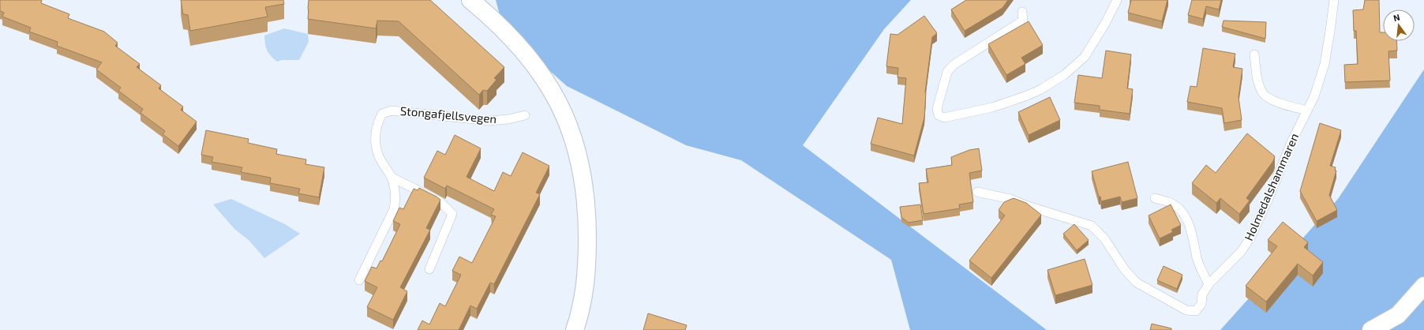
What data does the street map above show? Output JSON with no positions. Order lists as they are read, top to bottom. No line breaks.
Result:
{"streets":{"lane":["Stongafjellsvegen","Holmedalshammaren"]},"north":"top"}
